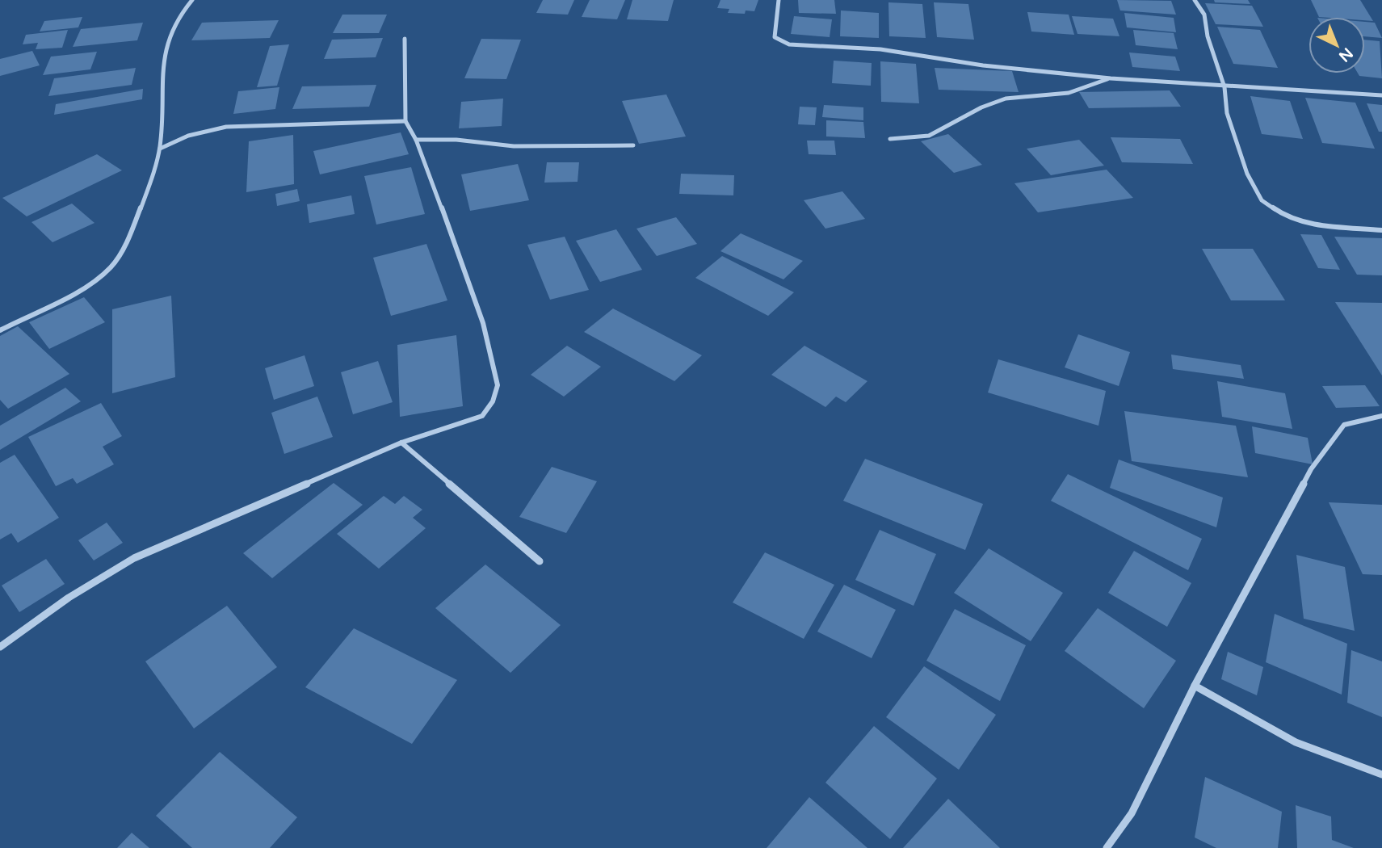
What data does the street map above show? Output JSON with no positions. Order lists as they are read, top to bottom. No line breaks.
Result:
{"north":"bottom right"}
